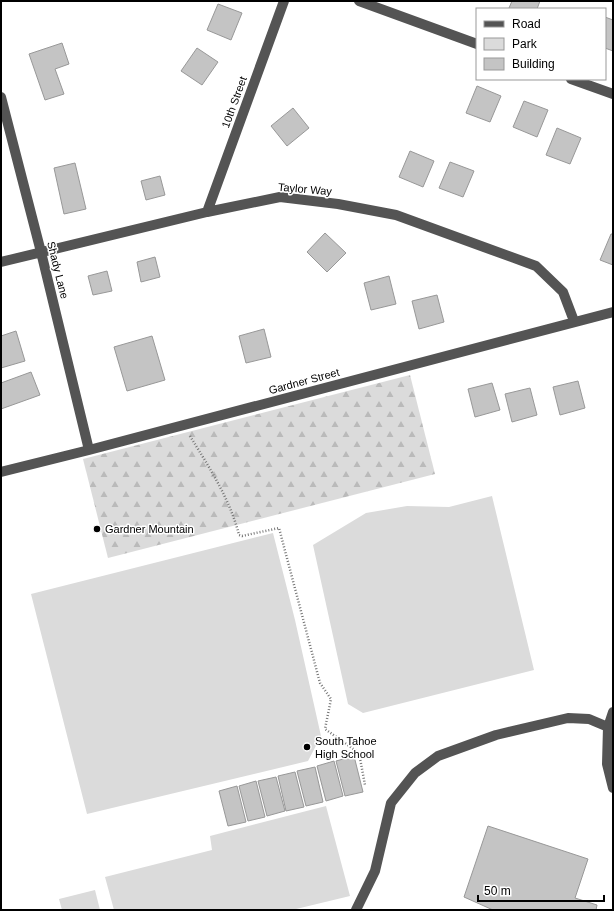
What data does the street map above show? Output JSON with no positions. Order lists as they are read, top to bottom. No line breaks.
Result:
{"streets":{"street":["10th Street","Taylor Way","Shady Lane","Gardner Street"]},"crossings":[["10th Street","Taylor Way"],["Taylor Way","Shady Lane"],["Taylor Way","Gardner Street"],["Shady Lane","Gardner Street"]],"places":["Gardner Mountain","South Tahoe High School"],"legend":["Road","Park","Building"],"scale_bar":"50 m"}
